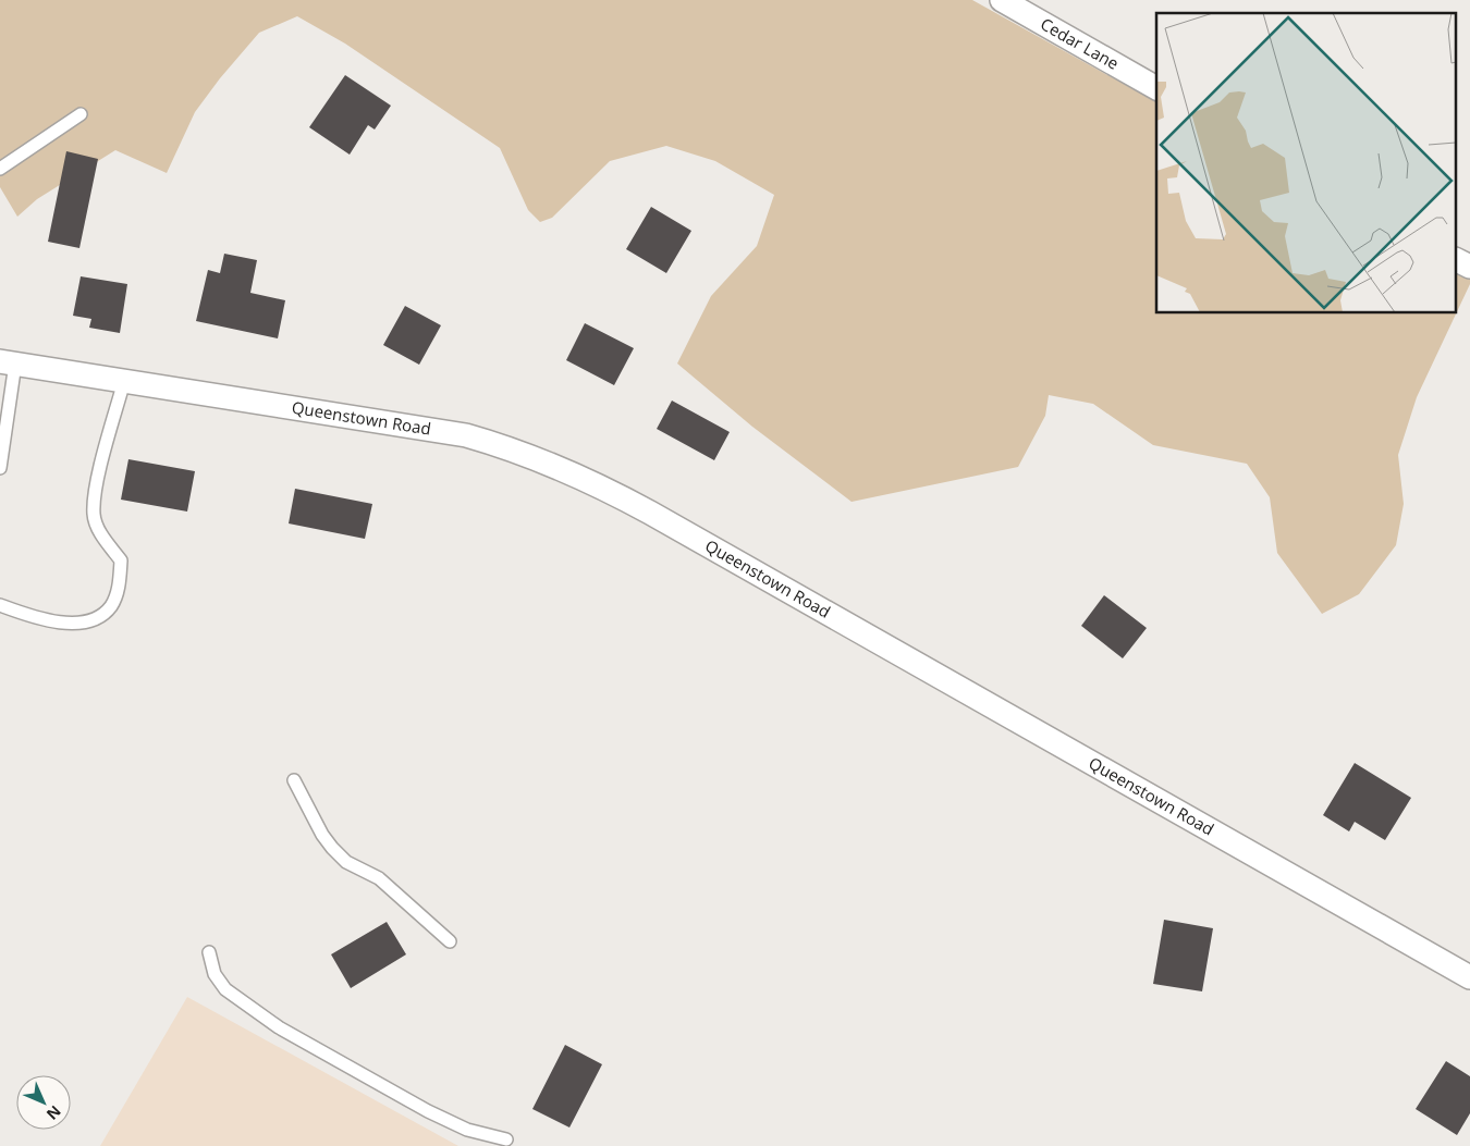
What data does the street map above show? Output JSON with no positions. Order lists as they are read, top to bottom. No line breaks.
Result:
{"streets":{"street":["Cedar Lane","Queenstown Road"]},"north":"bottom right"}
